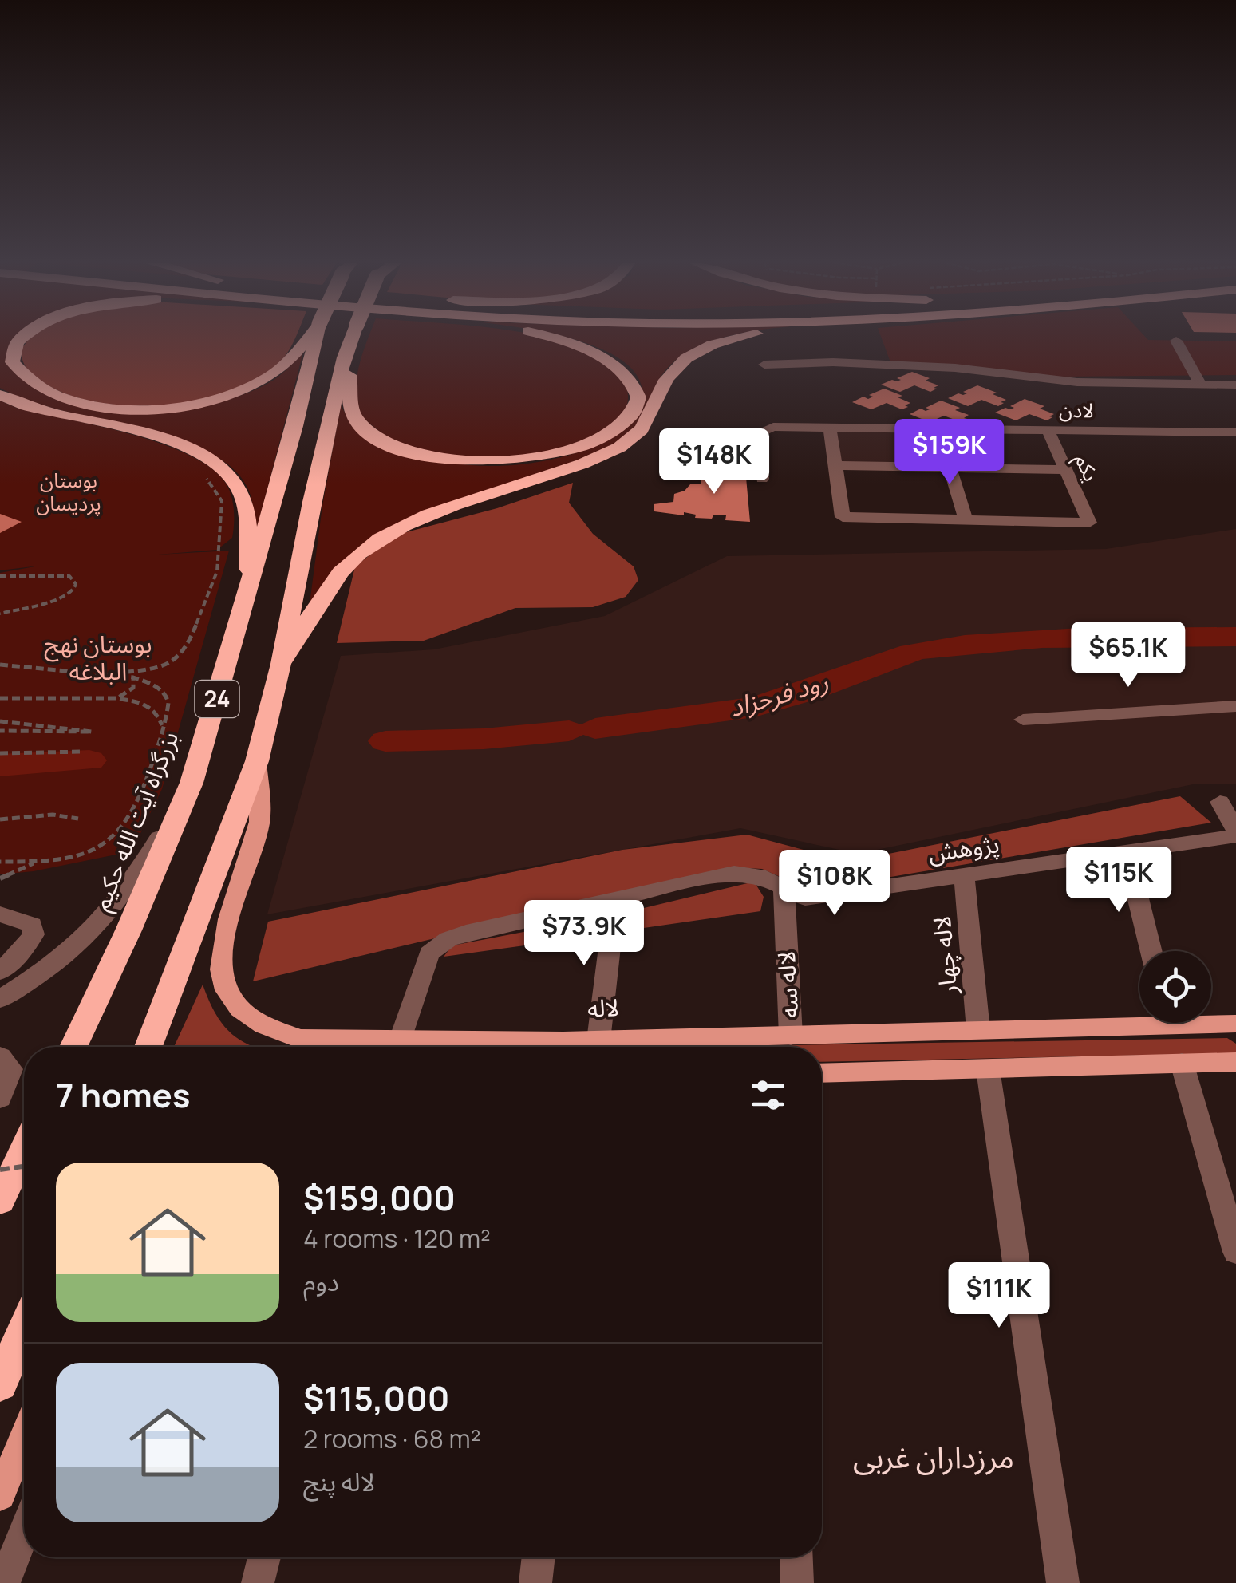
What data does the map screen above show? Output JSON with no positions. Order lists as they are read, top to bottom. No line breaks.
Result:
{"streets":{"highway":["24","بزرگراه آیت الله حکیم"],"main road":["لاله"],"street":["لادن","یکم","پژوهش","لاله چهار","لاله سه"]},"crossings":[["لادن","یکم"],["24","لاله"],["پژوهش","لاله چهار"],["پژوهش","لاله سه"],["پژوهش","لاله"],["لاله چهار","لاله"],["لاله سه","لاله"]],"districts":["مرزداران غربی"],"water":["رود فرحزاد"],"parks":["بوستان پردیسان","بوستان نهج البلاغه"],"page":{"price":["$159K","$148K","$65.1K","$115K","$108K","$73.9K","$111K"],"heading":"7 homes","list":[{"name":"$159,000","note":"4 rooms · 120 m² · دوم"},{"name":"$115,000","note":"2 rooms · 68 m² · لاله پنج"}]}}
